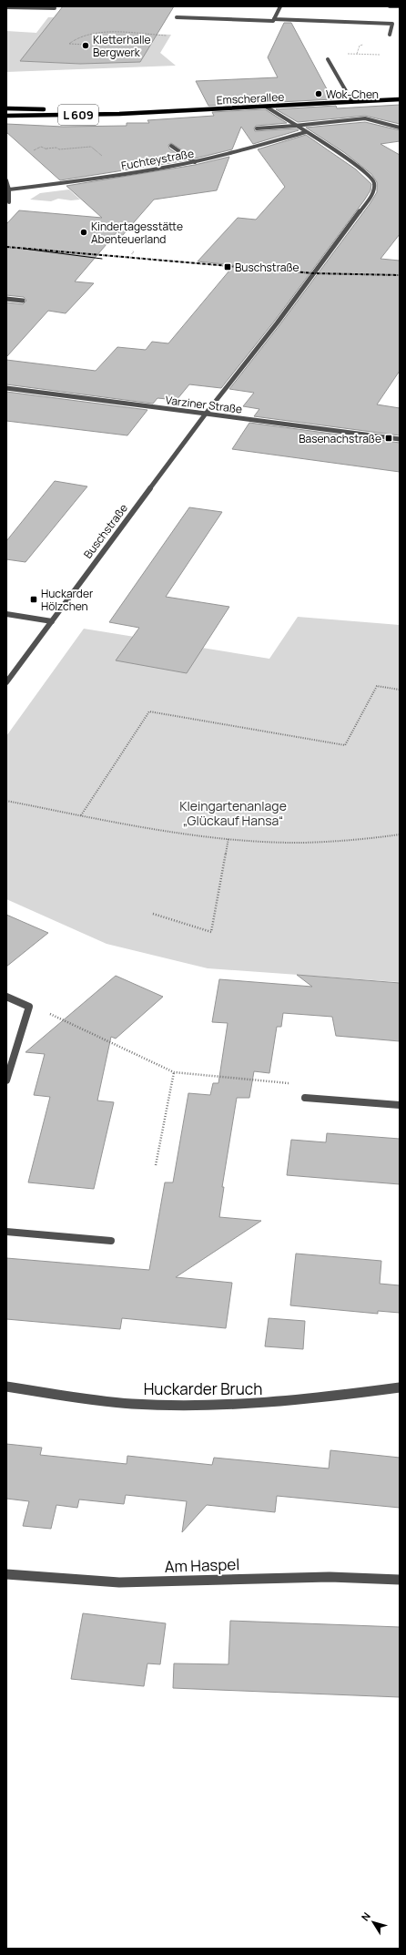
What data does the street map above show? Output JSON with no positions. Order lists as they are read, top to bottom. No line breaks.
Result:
{"streets":{"main road":["Emscherallee","L 609"],"street":["Fuchteystraße","Varziner Straße","Buschstraße","Huckarder Bruch","Am Haspel"]},"crossings":[["Emscherallee","Buschstraße"],["Fuchteystraße","Buschstraße"],["Varziner Straße","Buschstraße"]],"parks":["Kleingartenanlage „Glückauf Hansa“"],"places":{"other":["Kletterhalle Bergwerk","Wok-Chen","Kindertagesstätte Abenteuerland"],"transit":["Buschstraße","Basenachstraße","Huckarder Hölzchen"]},"north":"top left"}
